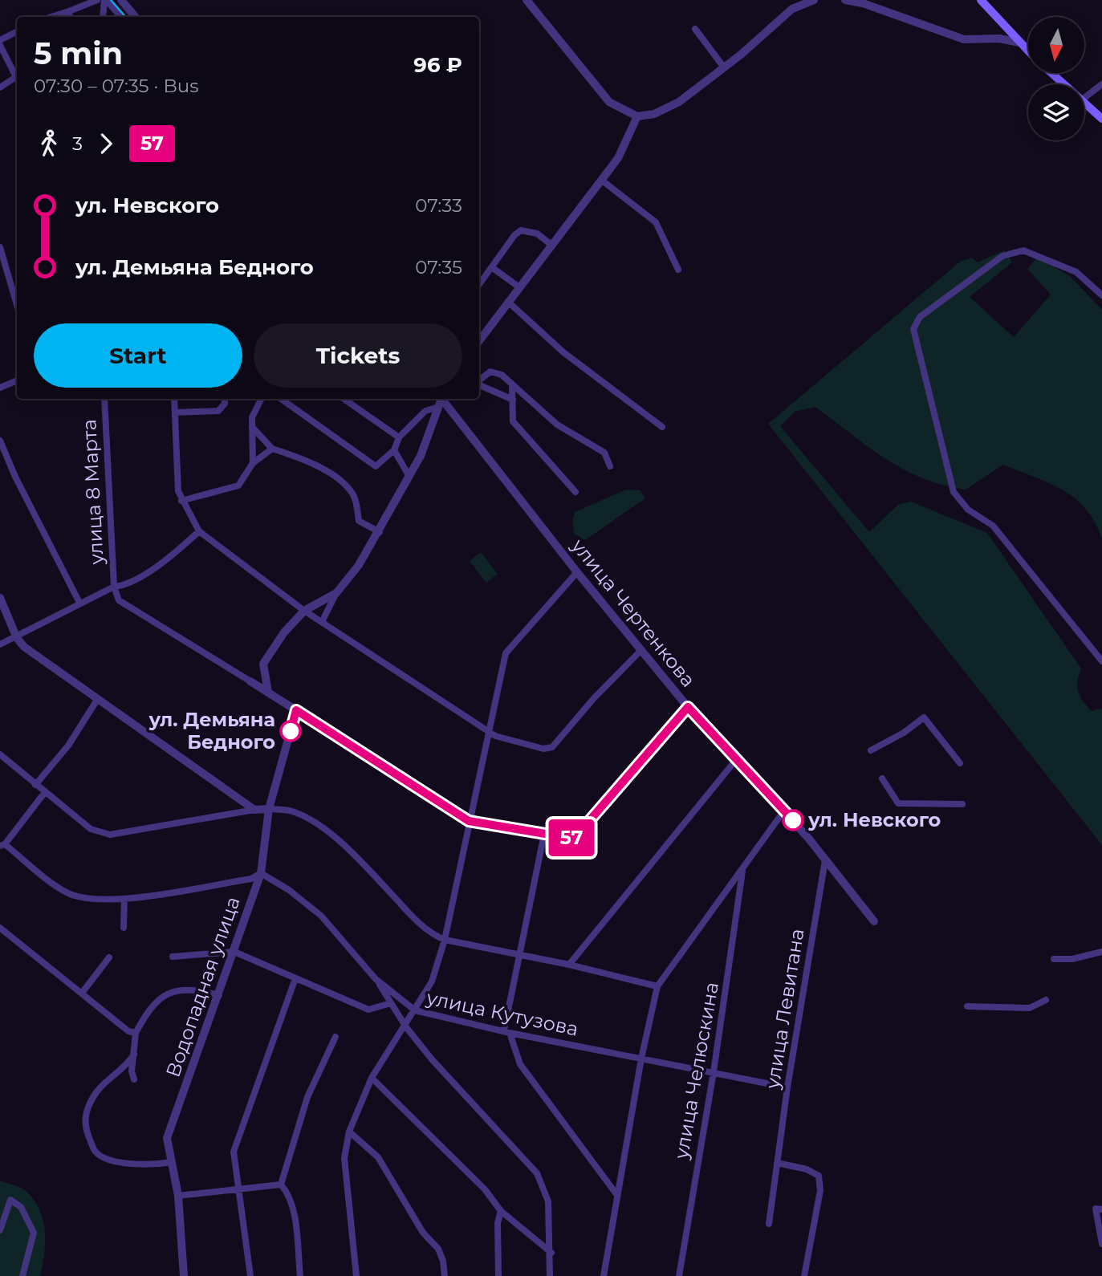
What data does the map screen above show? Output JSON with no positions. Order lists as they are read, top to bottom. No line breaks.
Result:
{"streets":{"street":["улица 8 Марта","улица Чертенкова","Водопадная улица","улица Левитана","улица Кутузова","улица Челюскина"]},"crossings":[["улица Чертенкова","улица Левитана"],["Водопадная улица","улица Кутузова"],["улица Левитана","улица Кутузова"],["улица Кутузова","улица Челюскина"]],"places":["ул. Демьяна Бедного","ул. Невского"],"lines":["bus line 57"],"north":"bottom","page":{"on_map":"57","heading":["5 min","07:30 – 07:35 · Bus","96 ₽"],"legs":["3","57"],"list":[{"name":"ул. Невского","value":"07:33"},{"name":"ул. Демьяна Бедного","value":"07:35"}],"buttons":["Start","Tickets"]}}
